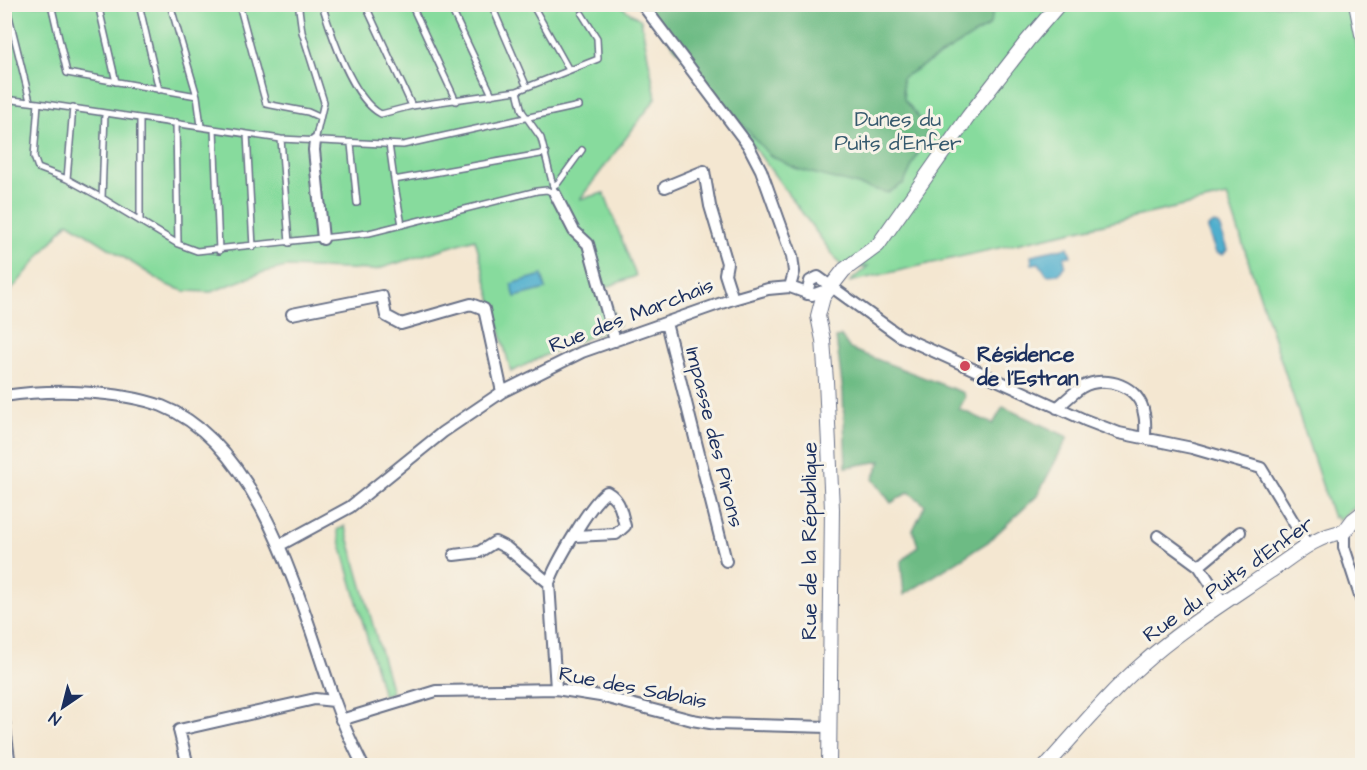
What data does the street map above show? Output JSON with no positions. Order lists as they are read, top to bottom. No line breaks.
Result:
{"streets":{"street":["Rue des Marchais","Impasse des Pirons","Rue de la République","Rue du Puits d'Enfer","Rue des Sablais"]},"crossings":[["Rue des Marchais","Impasse des Pirons"],["Rue de la République","Rue des Sablais"]],"parks":["Dunes du Puits d'Enfer"],"places":["Résidence de l'Estran"],"north":"bottom left"}
